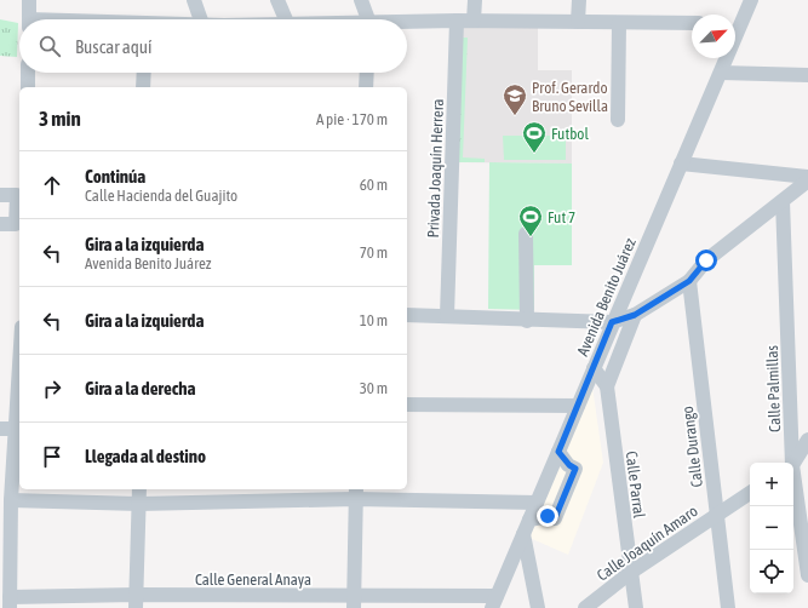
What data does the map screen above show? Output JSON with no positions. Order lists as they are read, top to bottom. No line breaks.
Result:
{"streets":{"street":["Privada Joaquín Herrera","Avenida Benito Juárez","Calle Palmillas","Calle Durango","Calle Parral","Calle Joaquín Amaro","Calle General Anaya"]},"crossings":[["Avenida Benito Juárez","Calle Parral"],["Avenida Benito Juárez","Calle General Anaya"],["Calle Durango","Calle Joaquín Amaro"],["Calle Parral","Calle Joaquín Amaro"]],"places":{"school or university":["Prof. Gerardo Bruno Sevilla"],"sports":["Futbol","Fut 7"]},"north":"top right","page":{"search":"Buscar aquí","heading":["3 min","A pie · 170 m"],"list":[["Continúa","Calle Hacienda del Guajito","60 m"],["Gira a la izquierda","Avenida Benito Juárez","70 m"],["Gira a la izquierda","10 m"],["Gira a la derecha","30 m"],"Llegada al destino"],"map_buttons":["+","−"]}}
